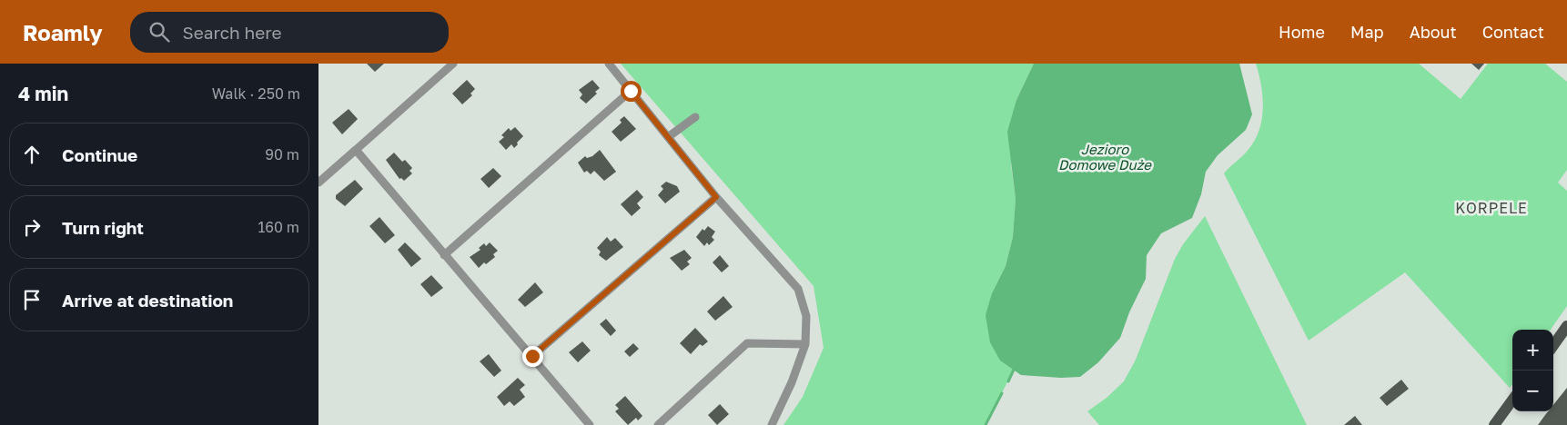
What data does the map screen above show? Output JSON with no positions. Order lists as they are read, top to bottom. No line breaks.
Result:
{"districts":["KORPELE"],"water":["Jezioro Domowe Duże"],"page":{"header":"Roamly","search":"Search here","nav":["Home","Map","About","Contact"],"heading":["4 min","Walk · 250 m"],"list":[["Continue","90 m"],["Turn right","160 m"],"Arrive at destination"],"map_buttons":["+","−"]}}
